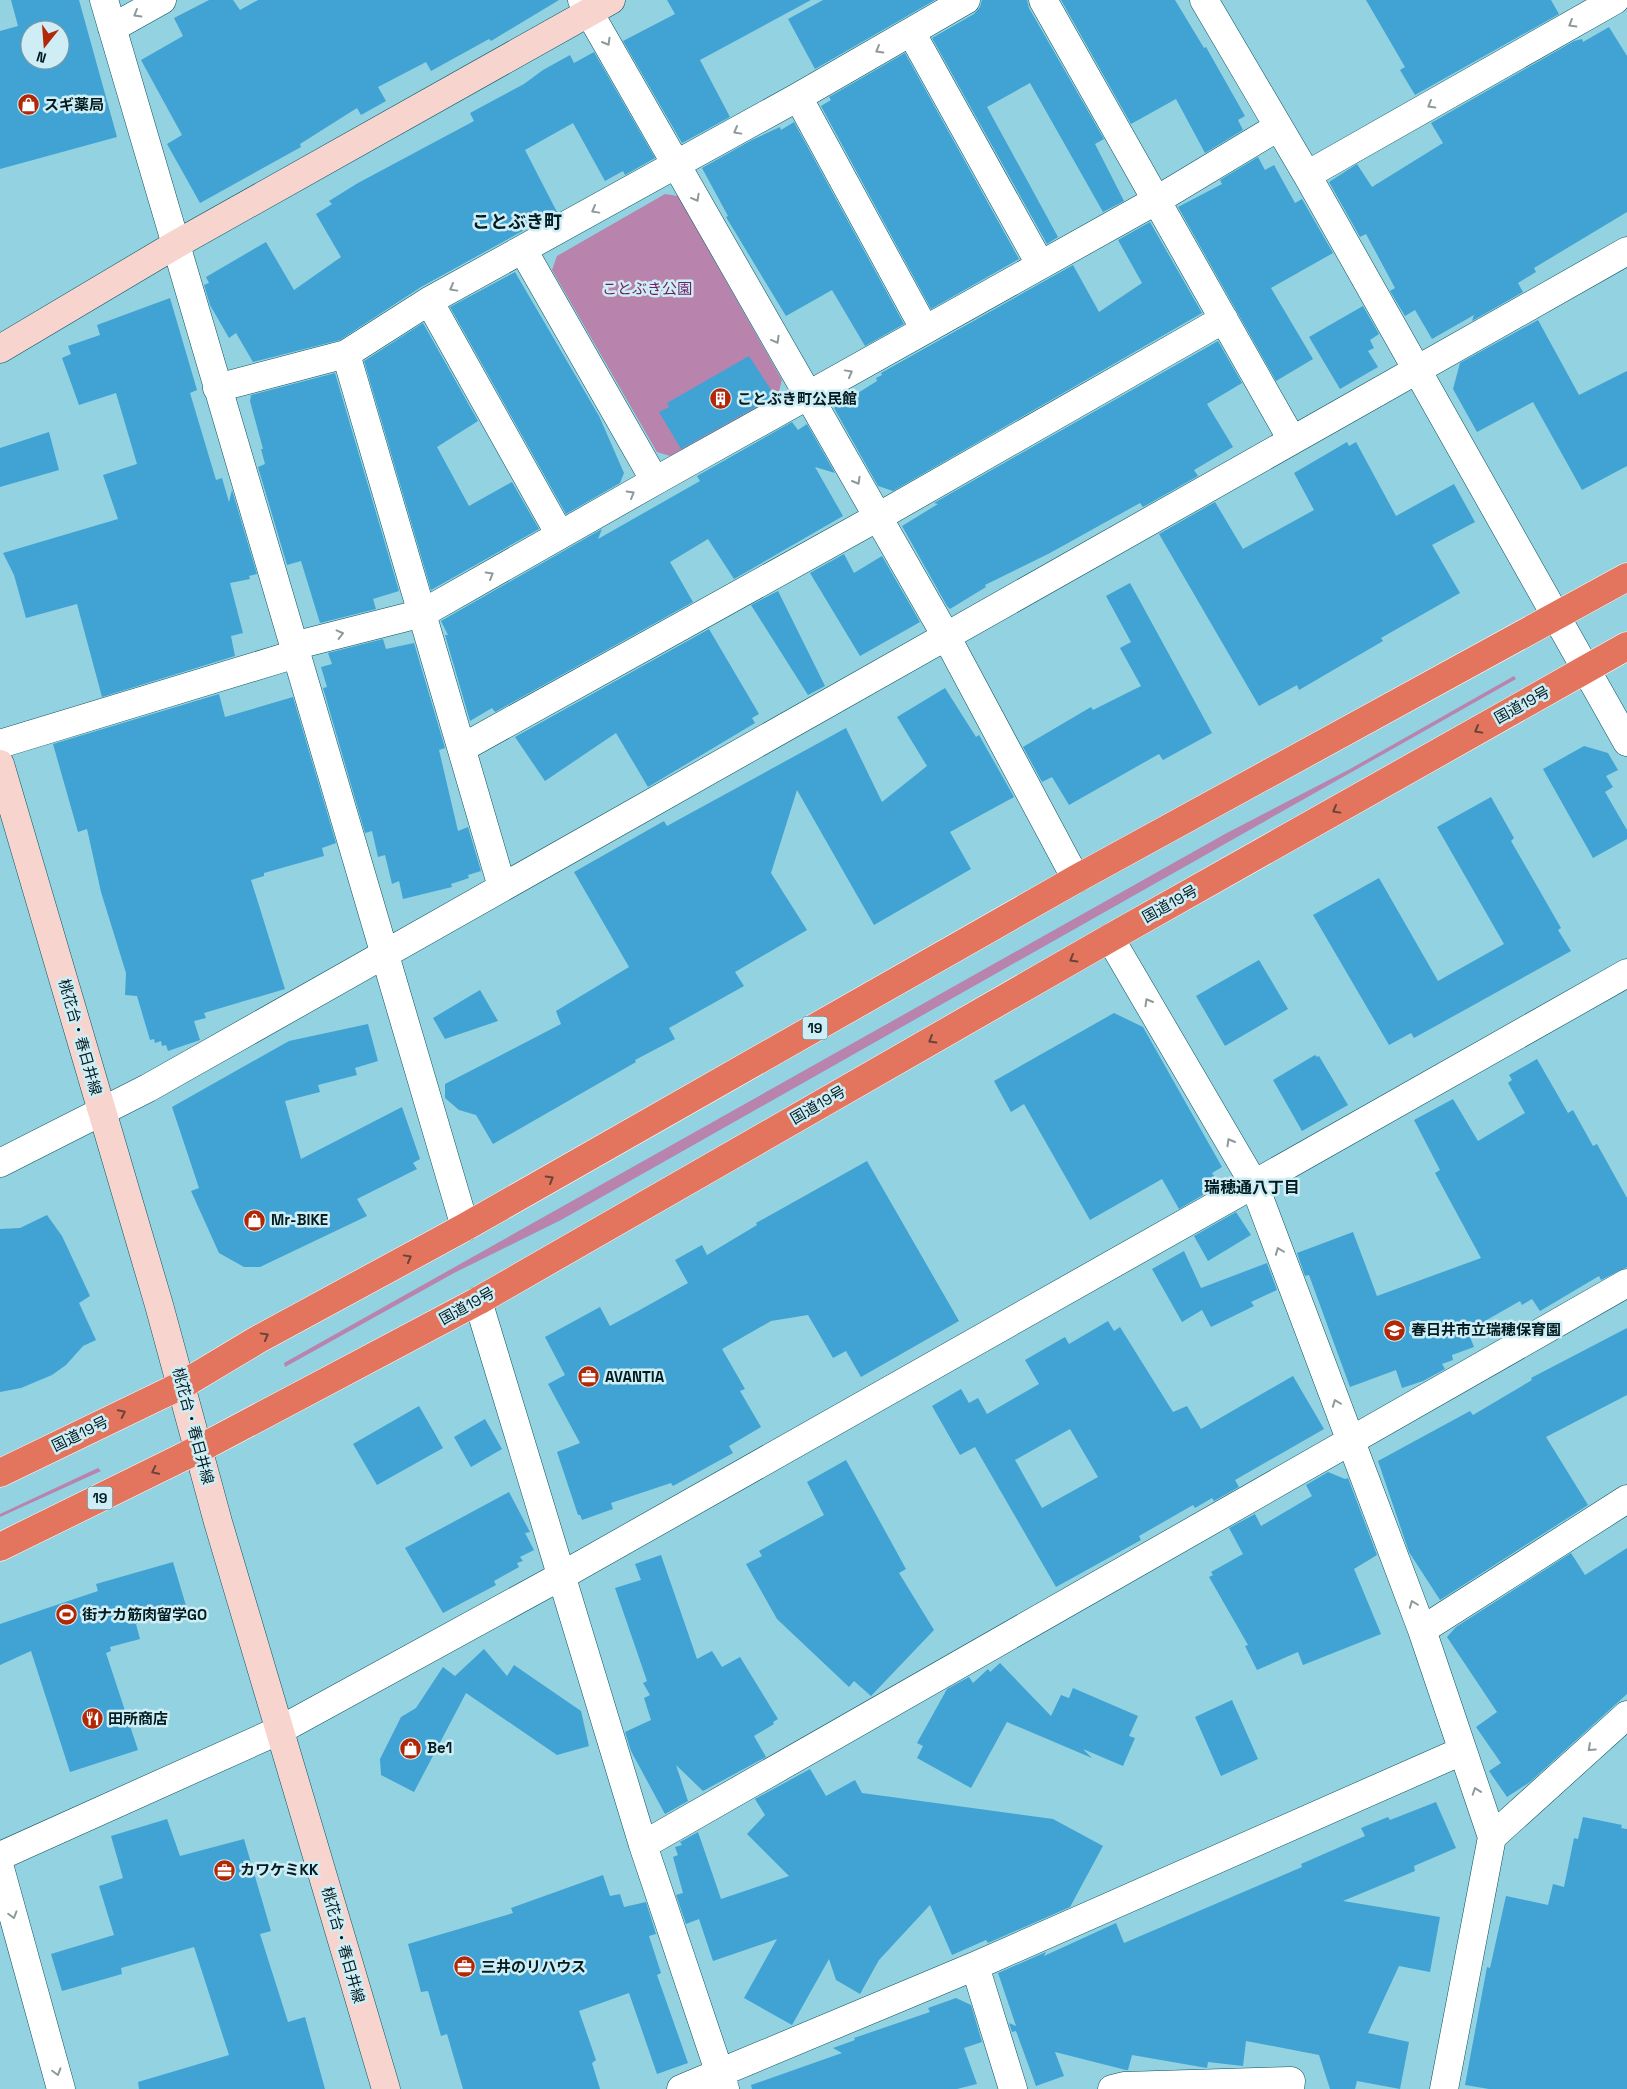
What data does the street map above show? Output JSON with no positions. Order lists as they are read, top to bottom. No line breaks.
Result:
{"streets":{"highway":["国道19号","19"],"street":["桃花台・春日井線"]},"crossings":[["国道19号","桃花台・春日井線"]],"districts":["ことぶき町","瑞穂通八丁目"],"parks":["ことぶき公園"],"places":{"shop":["スギ薬局","Mr-BIKE","Be1"],"building":["ことぶき町公民館"],"school or university":["春日井市立瑞穂保育園"],"office":["AVANTIA","カワケミKK","三井のリハウス"],"sports":["街ナカ筋肉留学GO"],"restaurant":["田所商店"]},"north":"bottom"}
